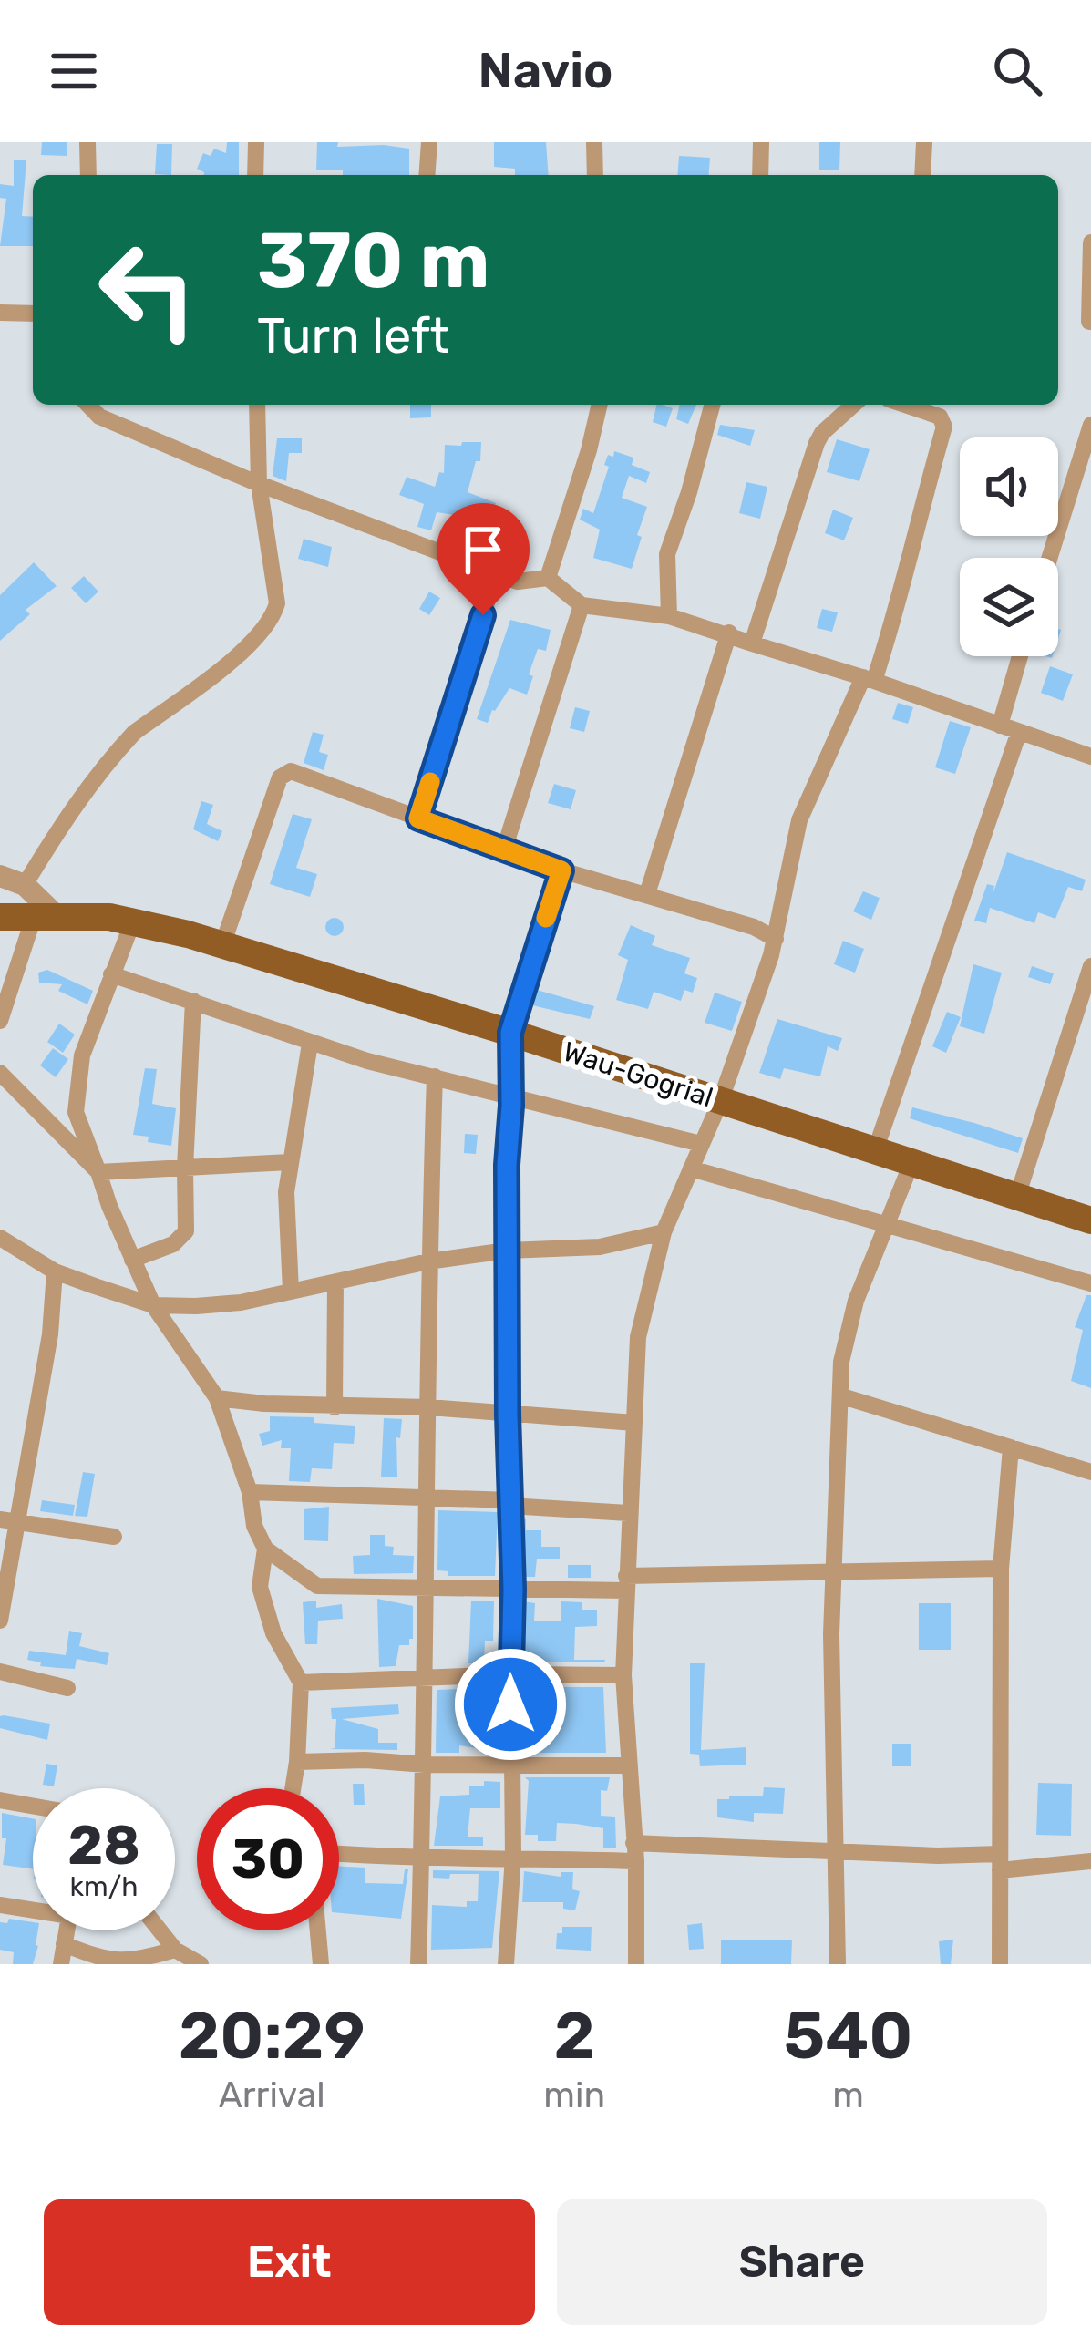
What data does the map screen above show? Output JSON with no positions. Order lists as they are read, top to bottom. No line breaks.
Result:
{"streets":{"main road":["Wau-Gogrial"]},"page":{"header":"Navio","turn":["370 m","Turn left"],"speed":"28 km/h","limit":"30","eta":["20:29","Arrival","2","min","540","m"],"buttons":["Exit","Share"]}}
